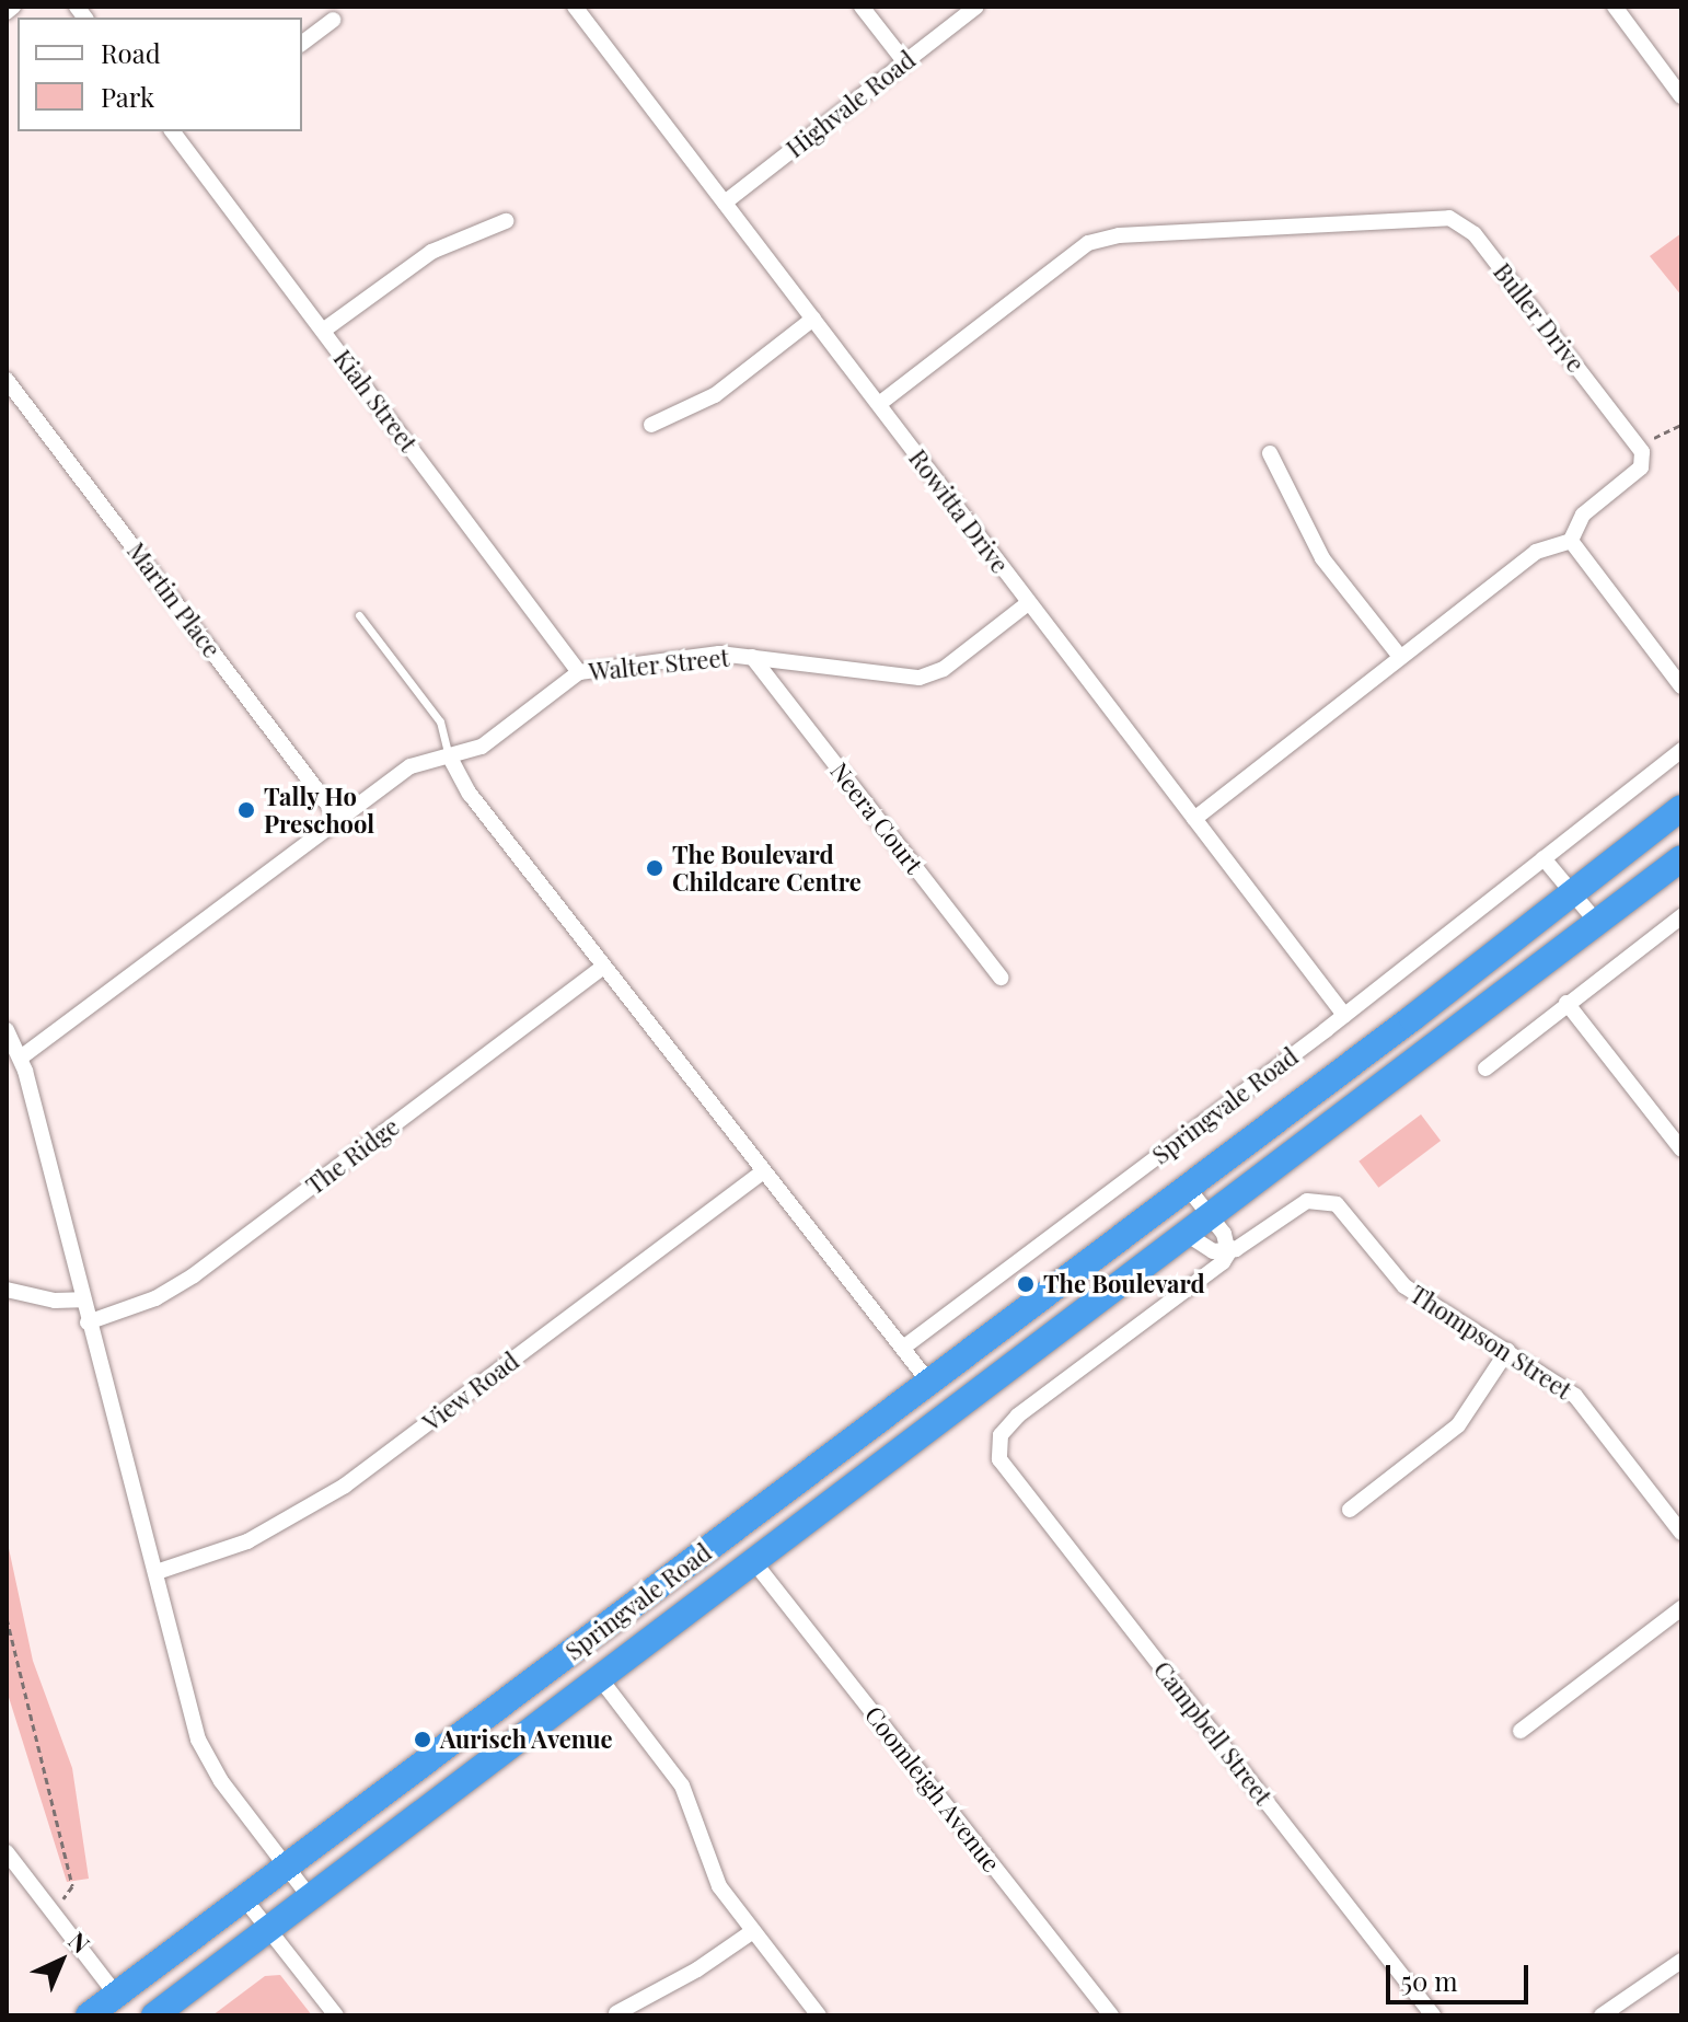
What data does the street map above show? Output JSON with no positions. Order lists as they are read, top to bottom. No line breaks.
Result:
{"streets":{"highway":["Springvale Road"],"street":["Highvale Road","Buller Drive","Kiah Street","Rowitta Drive","Martin Place","Walter Street","Neera Court","The Ridge","Thompson Street","View Road","Campbell Street","Coomleigh Avenue"]},"crossings":[["Highvale Road","Rowitta Drive"],["Buller Drive","Rowitta Drive"],["Kiah Street","Walter Street"],["Rowitta Drive","Walter Street"],["Rowitta Drive","Springvale Road"],["Martin Place","Walter Street"],["Walter Street","Neera Court"],["Springvale Road","Thompson Street"],["Springvale Road","Campbell Street"],["Springvale Road","Coomleigh Avenue"],["Thompson Street","Campbell Street"]],"places":["Tally Ho Preschool","The Boulevard Childcare Centre","The Boulevard","Aurisch Avenue"],"legend":["Road","Park"],"scale_bar":"50 m","north":"top right"}
